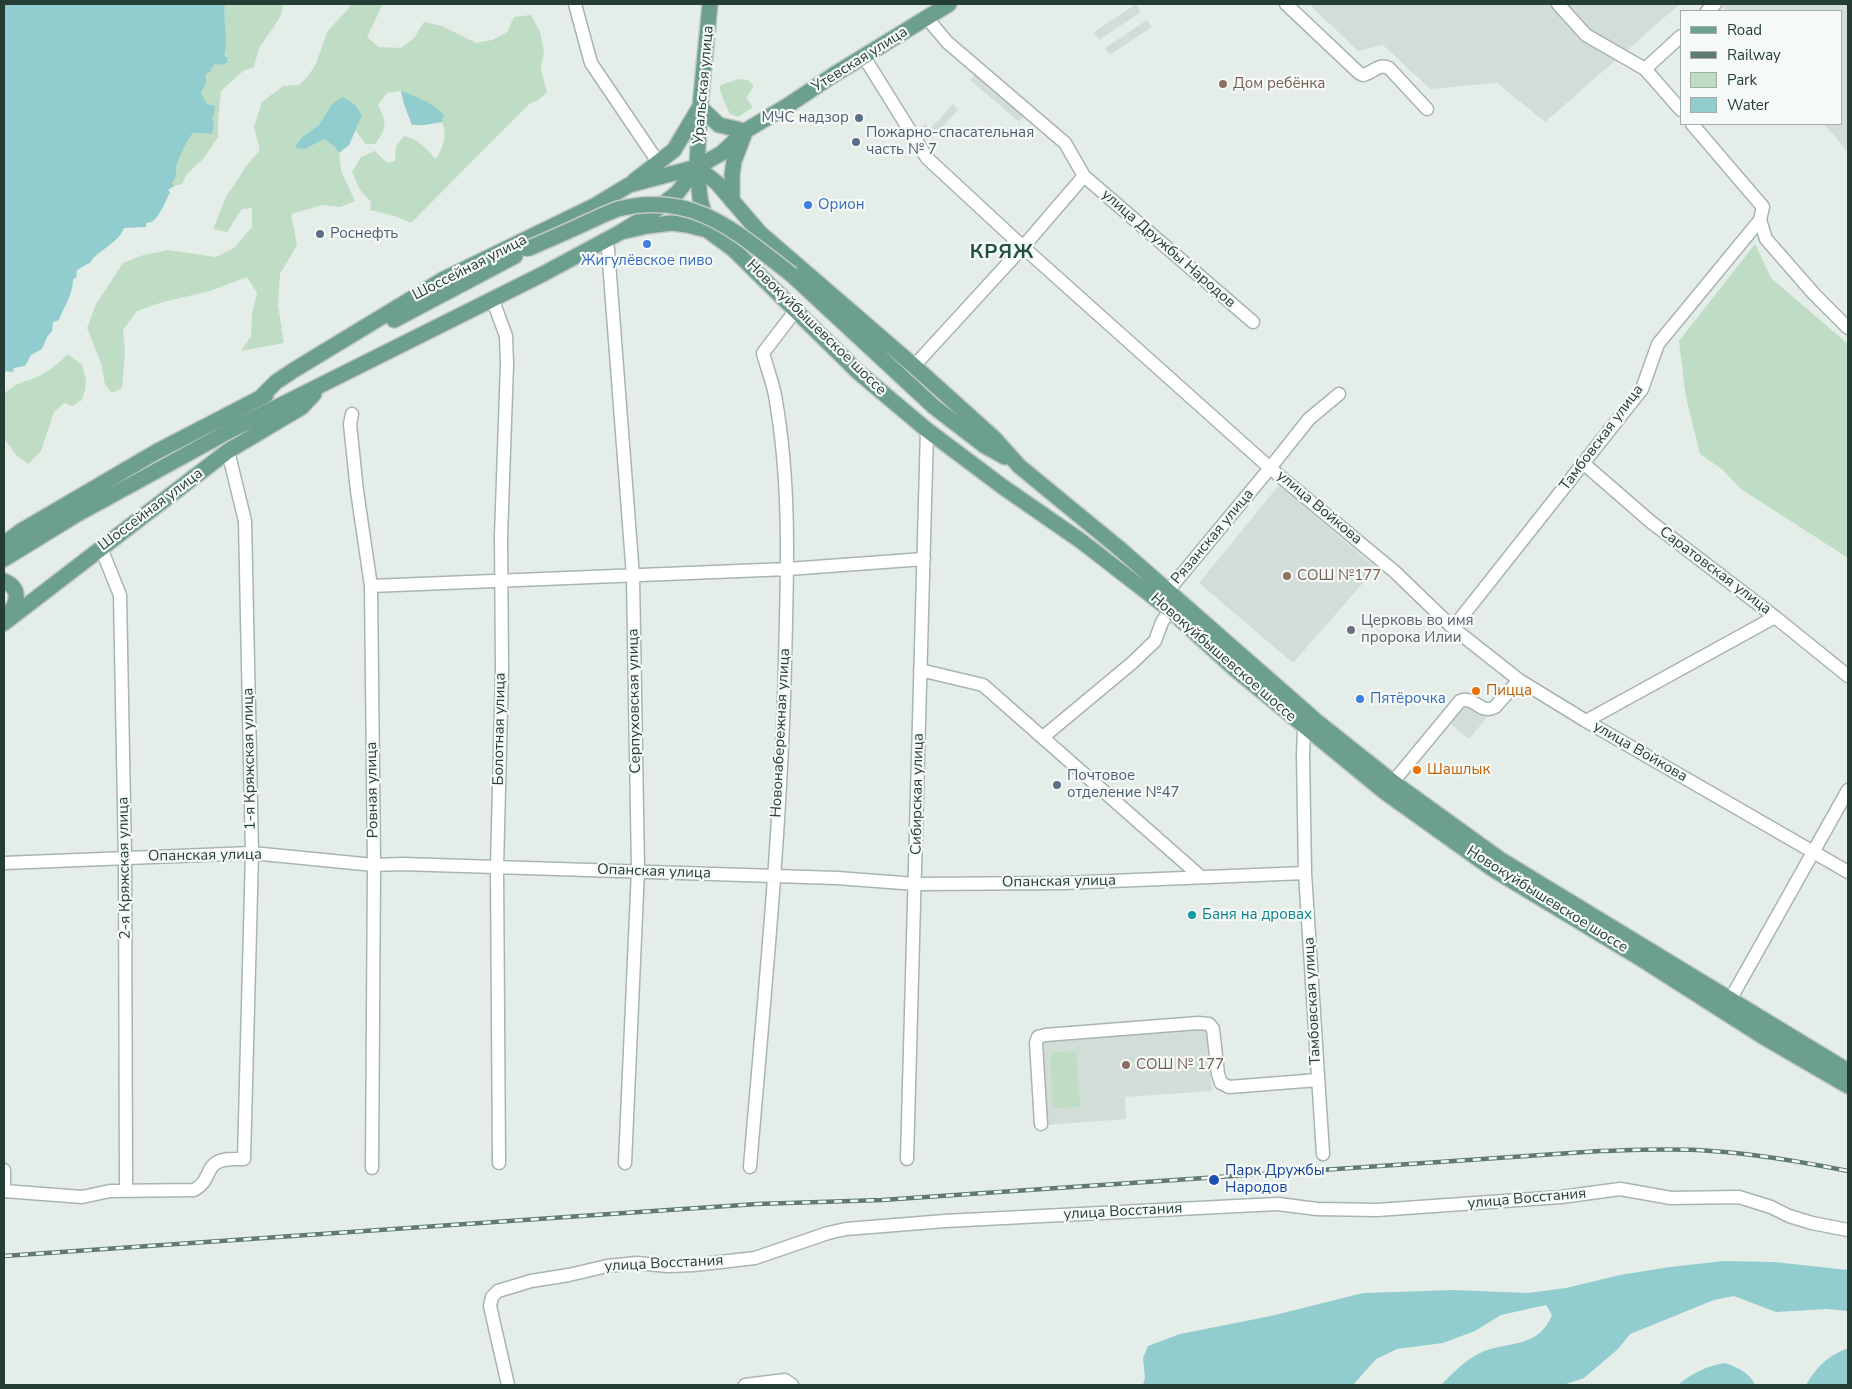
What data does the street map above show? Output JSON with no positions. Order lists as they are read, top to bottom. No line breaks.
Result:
{"streets":{"main road":["Утевская улица","Уральская улица","Шоссейная улица","Новокуйбышевское шоссе"],"street":["улица Дружбы Народов","Тамбовская улица","улица Войкова","Рязанская улица","Саратовская улица","Серпуховская улица","Болотная улица","Новонабережная улица","1-я Кряжская улица","Ровная улица","Сибирская улица","Опанская улица","2-я Кряжская улица","улица Восстания"]},"crossings":[["Утевская улица","Уральская улица"],["Утевская улица","улица Дружбы Народов"],["Утевская улица","Шоссейная улица"],["Утевская улица","Новокуйбышевское шоссе"],["Утевская улица","улица Войкова"],["Уральская улица","Шоссейная улица"],["Уральская улица","Новокуйбышевское шоссе"],["Шоссейная улица","Новокуйбышевское шоссе"],["Шоссейная улица","Серпуховская улица"],["Шоссейная улица","Болотная улица"],["Шоссейная улица","1-я Кряжская улица"],["Шоссейная улица","2-я Кряжская улица"],["Новокуйбышевское шоссе","Тамбовская улица"],["Новокуйбышевское шоссе","Рязанская улица"],["Новокуйбышевское шоссе","Серпуховская улица"],["Новокуйбышевское шоссе","Новонабережная улица"],["Новокуйбышевское шоссе","Сибирская улица"],["Тамбовская улица","улица Войкова"],["Тамбовская улица","Саратовская улица"],["Тамбовская улица","Опанская улица"],["улица Войкова","Рязанская улица"],["Серпуховская улица","Опанская улица"],["Болотная улица","Опанская улица"],["Новонабережная улица","Опанская улица"],["1-я Кряжская улица","Опанская улица"],["1-я Кряжская улица","2-я Кряжская улица"],["Ровная улица","Опанская улица"],["Сибирская улица","Опанская улица"],["Опанская улица","2-я Кряжская улица"]],"districts":["КРЯЖ"],"places":["Дом ребёнка","МЧС надзор","Пожарно-спасательная часть № 7","Орион","Роснефть","Жигулёвское пиво","СОШ №177","Церковь во имя пророка Илии","Пицца","Пятёрочка","Шашлык","Почтовое отделение №47","Баня на дровах","СОШ № 177","Парк Дружбы Народов"],"legend":["Road","Railway","Park","Water"]}
